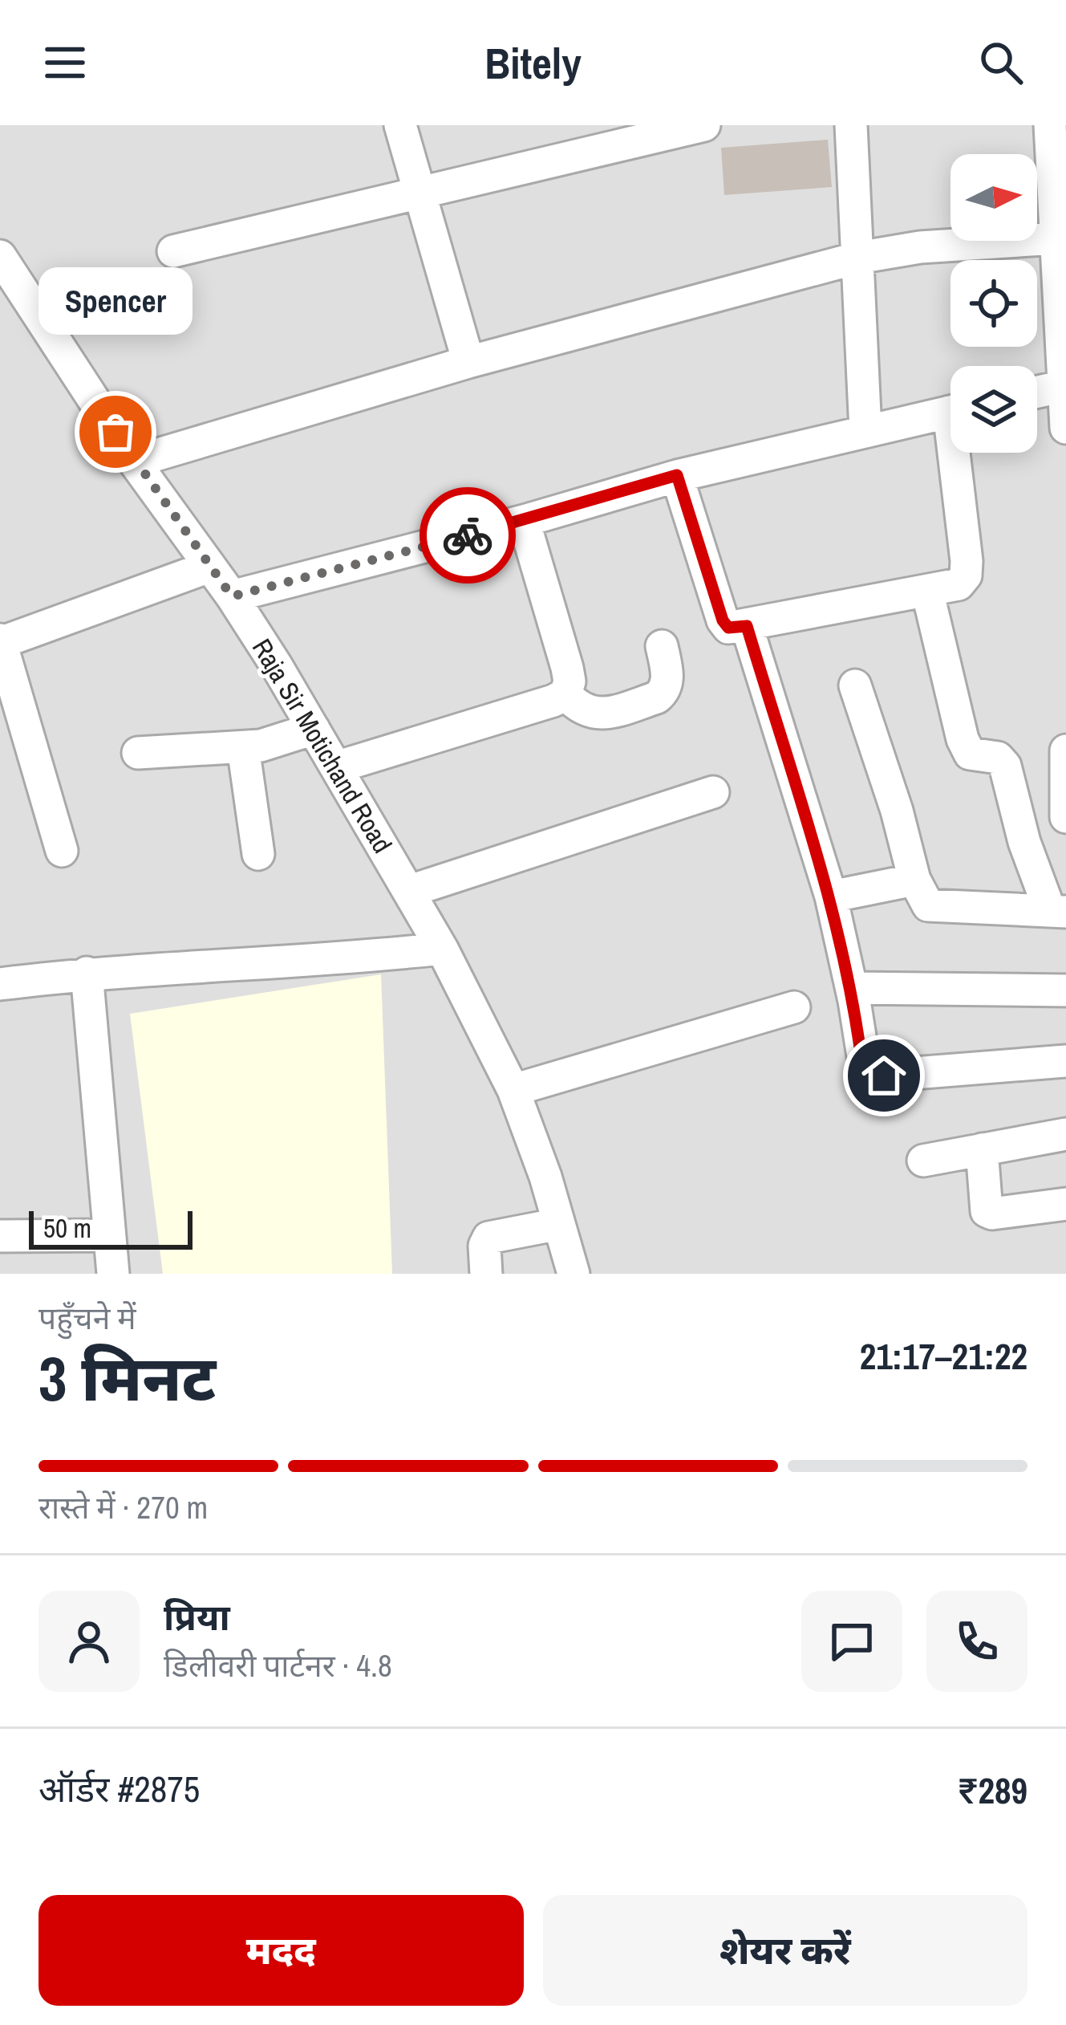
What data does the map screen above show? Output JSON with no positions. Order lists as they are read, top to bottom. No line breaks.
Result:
{"streets":{"street":["Raja Sir Motichand Road"]},"places":["Spencer"],"scale_bar":"50 m","north":"right","page":{"header":"Bitely","bubble":"Spencer","scale":"50 m","heading":["3 मिनट","पहुँचने में","21:17–21:22"],"panel":["प्रिया","डिलीवरी पार्टनर · 4.8","ऑर्डर #2875","₹289"],"bar":"रास्ते में · 270 m","buttons":["मदद","शेयर करें"]}}
